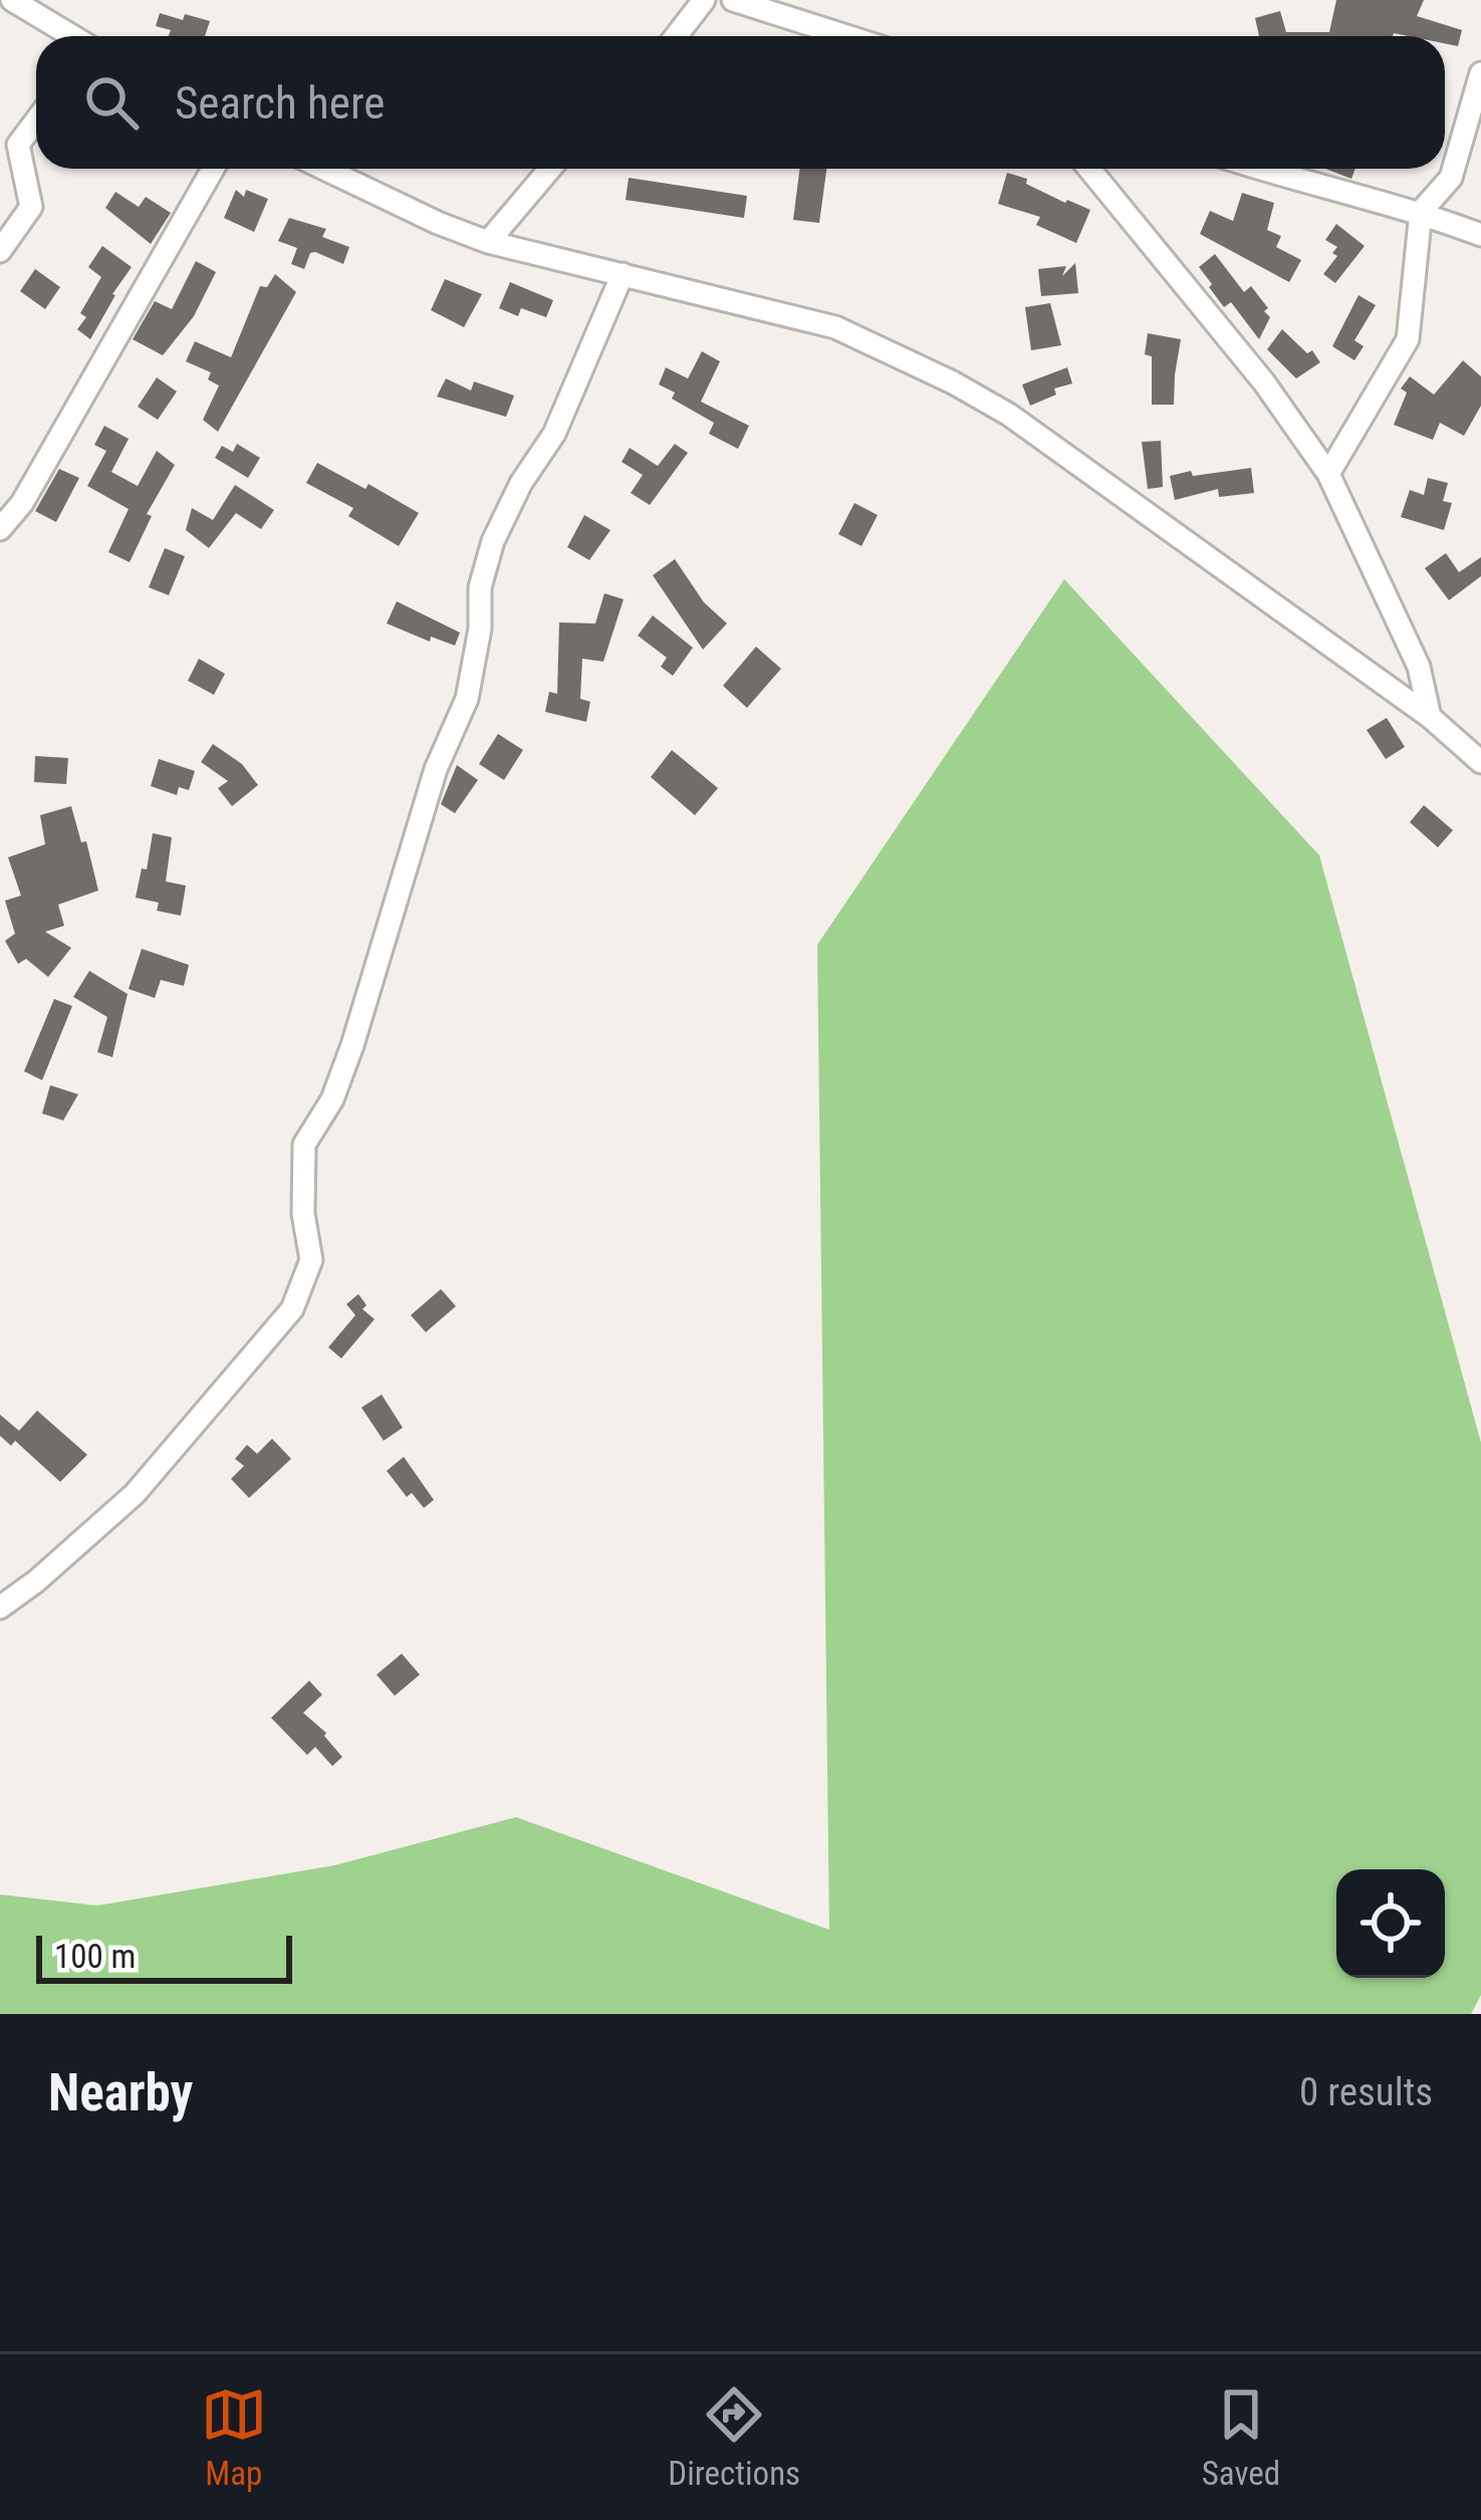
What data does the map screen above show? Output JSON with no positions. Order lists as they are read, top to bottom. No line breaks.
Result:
{"scale_bar":"100 m","page":{"search":"Search here","scale":"100 m","heading":["Nearby","0 results"],"nav":["Map","Directions","Saved"]}}
